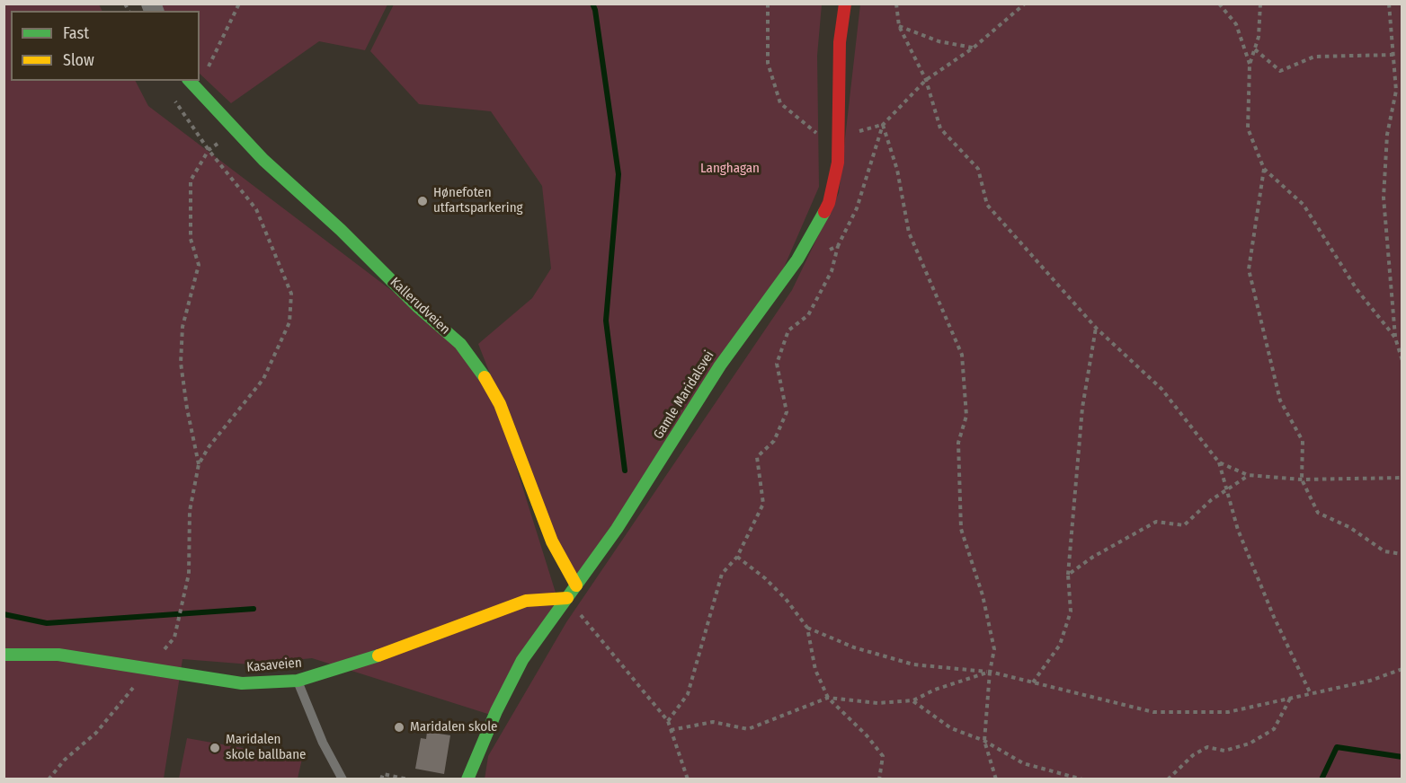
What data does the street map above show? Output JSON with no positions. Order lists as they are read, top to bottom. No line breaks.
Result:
{"streets":{"street":["Kallerudveien","Gamle Maridalsvei","Kasaveien"]},"crossings":[["Kallerudveien","Gamle Maridalsvei"],["Gamle Maridalsvei","Kasaveien"]],"parks":["Langhagan"],"places":["Hønefoten utfartsparkering","Maridalen skole","Maridalen skole ballbane"],"legend":["Fast","Slow"]}
